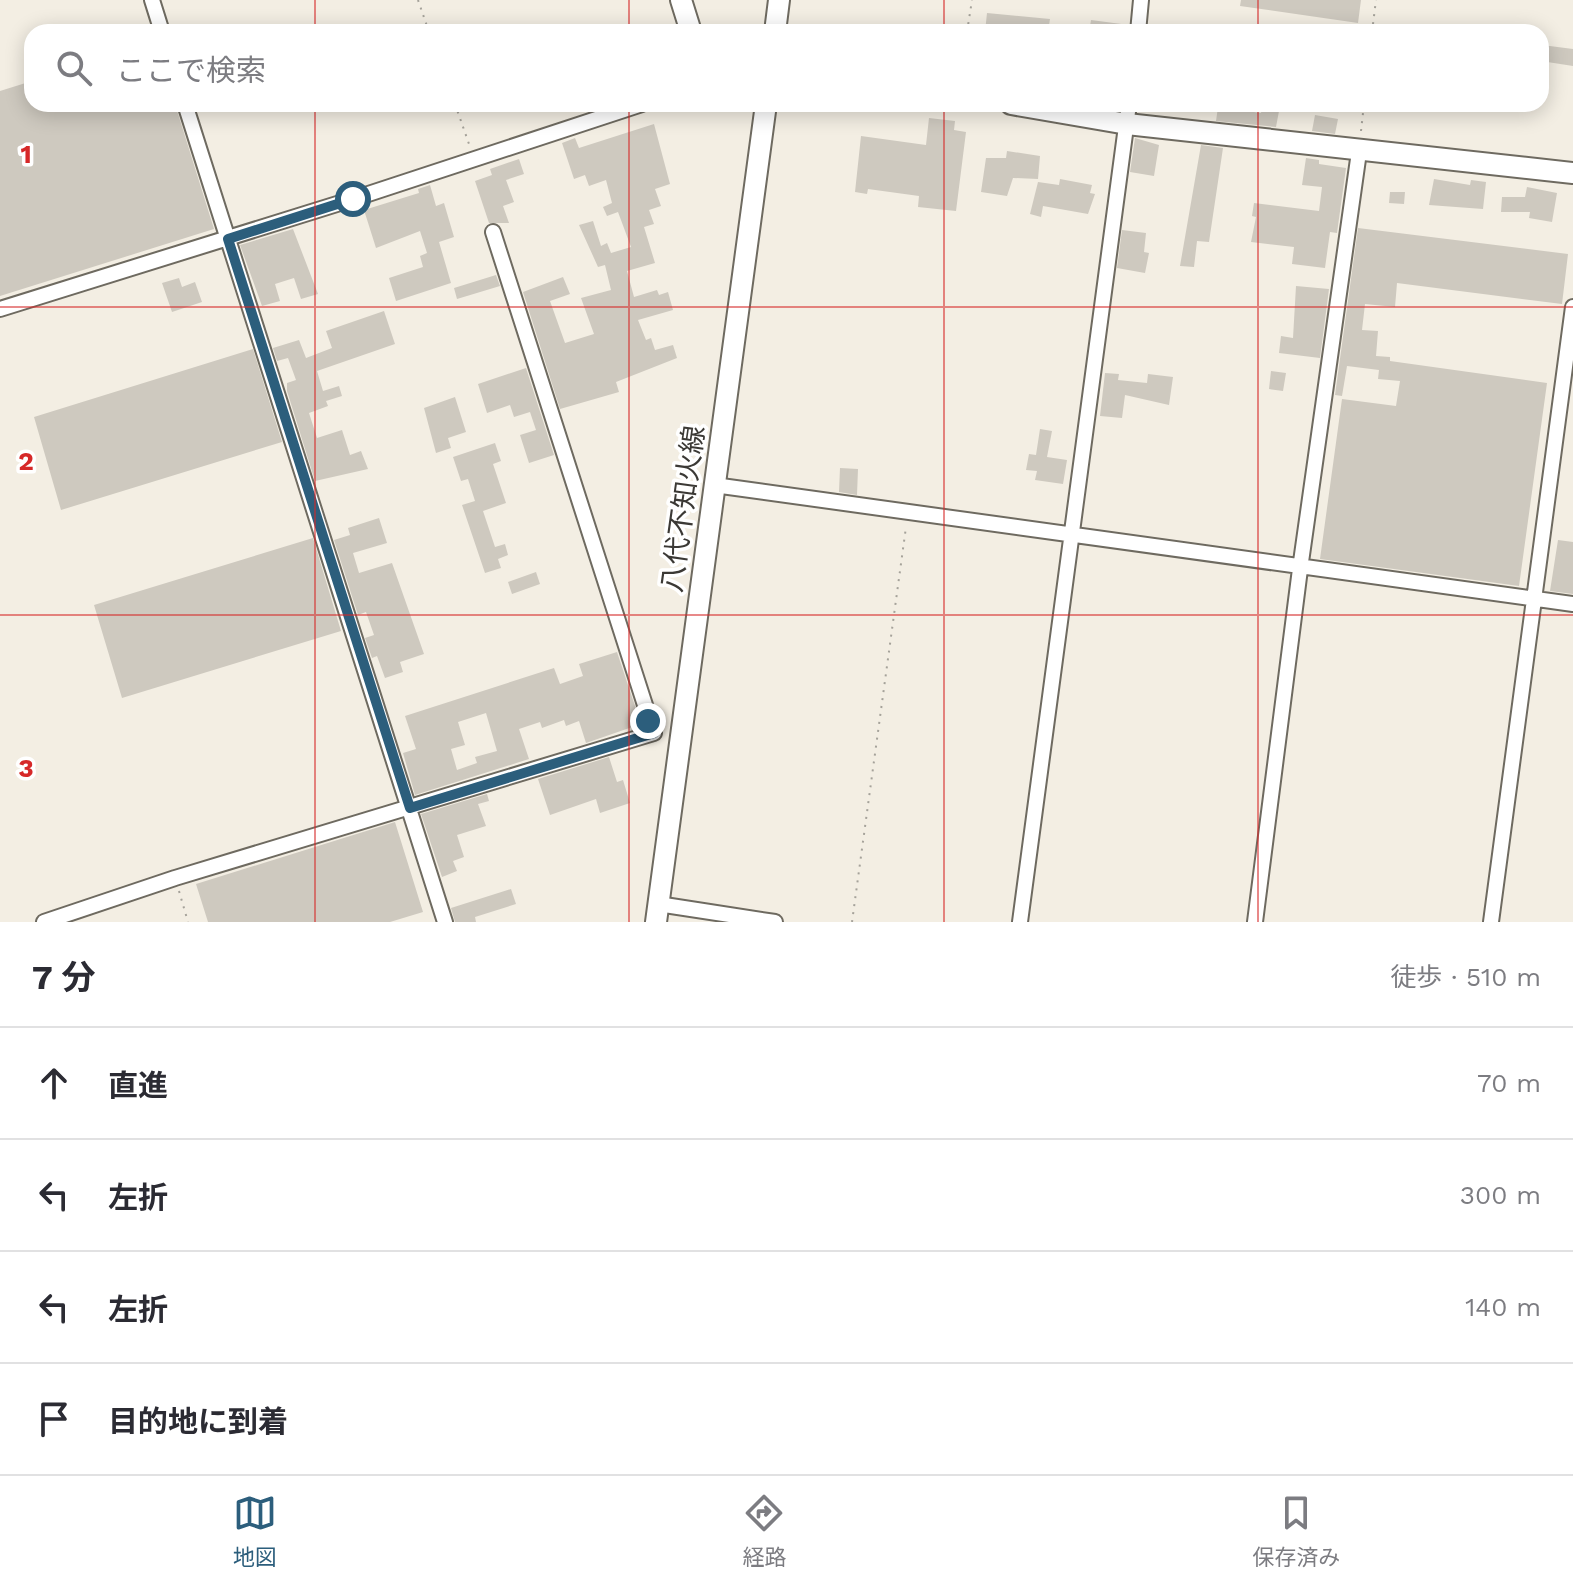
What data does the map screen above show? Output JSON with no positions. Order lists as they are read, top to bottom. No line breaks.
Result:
{"streets":{"main road":["八代不知火線"]},"page":{"search":"ここで検索","heading":["7 分","徒歩 · 510 m"],"list":[["直進","70 m"],["左折","300 m"],["左折","140 m"],"目的地に到着"],"nav":["地図","経路","保存済み"]},"grid":{"rows":["1","2","3"]}}
